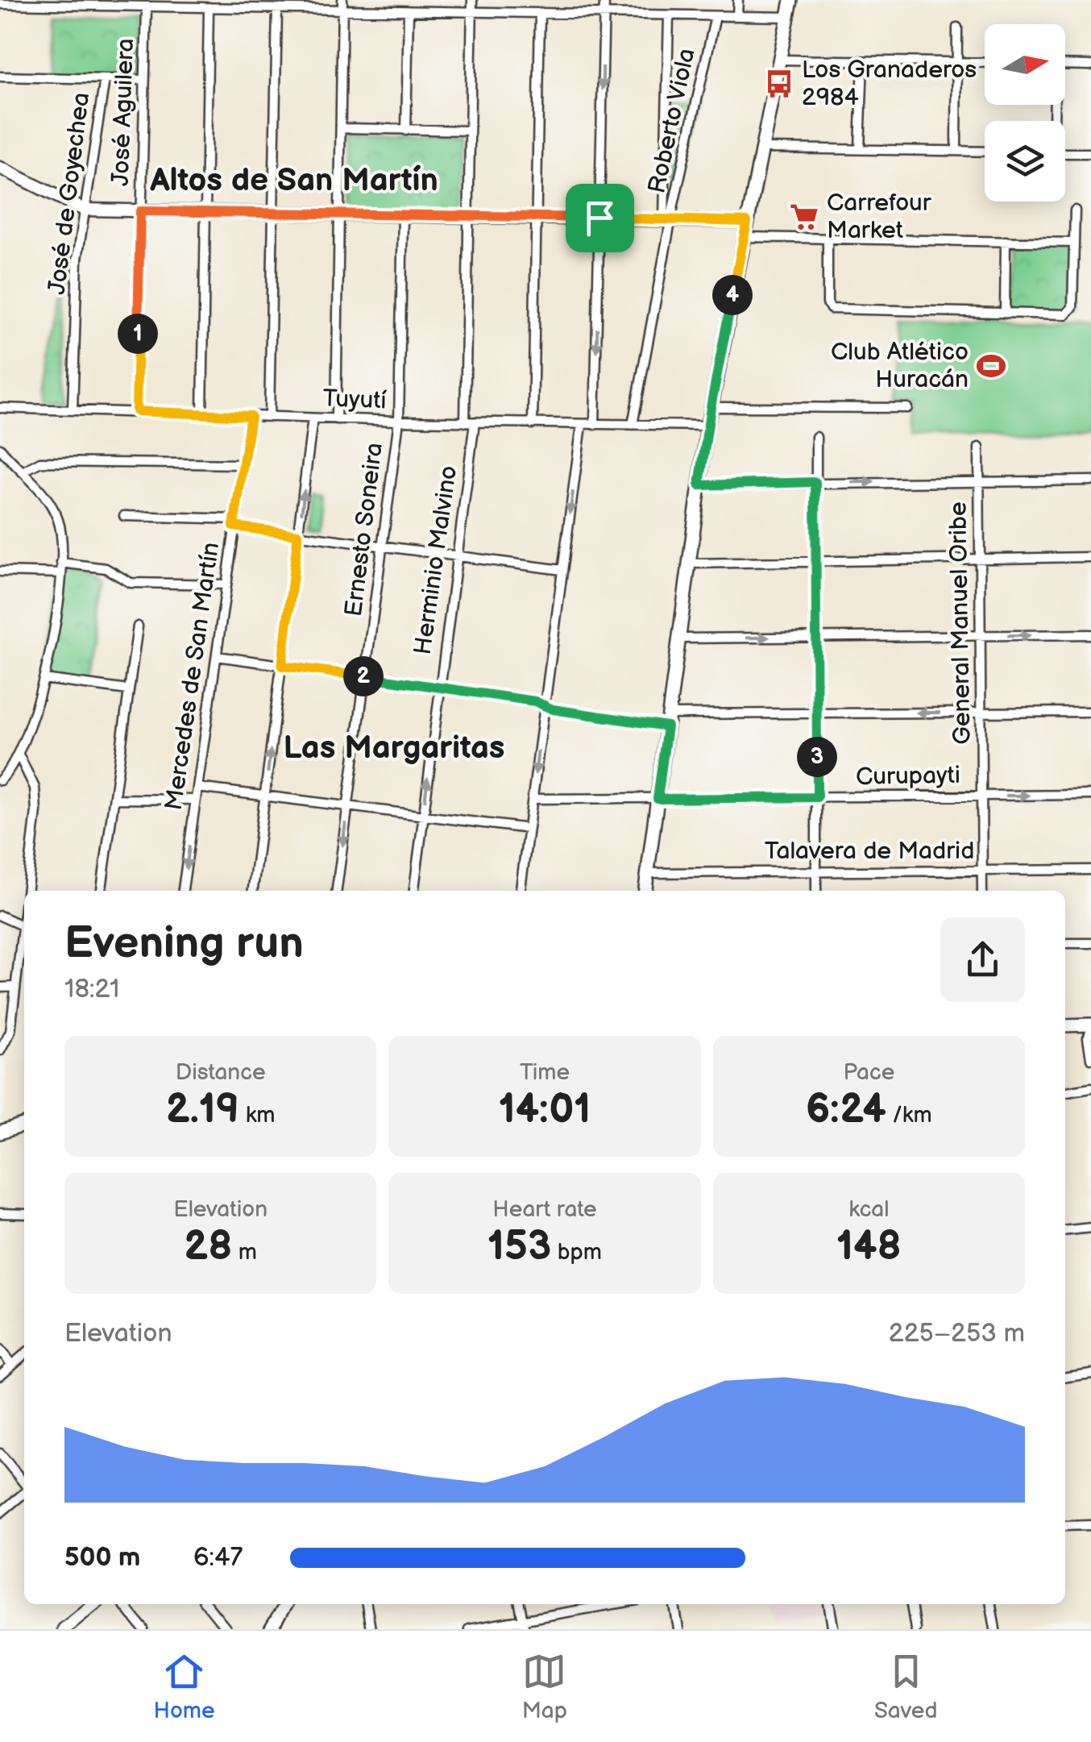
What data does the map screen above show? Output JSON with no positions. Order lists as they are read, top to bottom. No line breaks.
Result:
{"streets":{"street":["José Aguilera","Roberto Viola","José de Goyechea","Tuyutí","Ernesto Soneira","Herminio Malvino","General Manuel Oribe","Mercedes de San Martín","Curupayti","Talavera de Madrid"]},"crossings":[["José Aguilera","Tuyutí"],["Roberto Viola","Tuyutí"],["José de Goyechea","Tuyutí"],["Tuyutí","Ernesto Soneira"],["Tuyutí","Herminio Malvino"],["Tuyutí","Mercedes de San Martín"],["General Manuel Oribe","Curupayti"],["General Manuel Oribe","Talavera de Madrid"]],"districts":["Altos de San Martín","Las Margaritas"],"places":{"bus stop":["Los Granaderos 2984"],"supermarket":["Carrefour Market"],"sports":["Club Atlético Huracán"]},"north":"right","page":{"pins":["4","1","2","3"],"heading":["Evening run","18:21"],"stats":[["Distance","2.19 km"],["Time","14:01"],["Pace","6:24 /km"],["Elevation","28 m"],["Heart rate","153 bpm"],["kcal","148"]],"chart":["Elevation","225–253 m"],"list":[{"name":"500 m","note":"6:47"}],"tabs":["Home","Map","Saved"]}}
